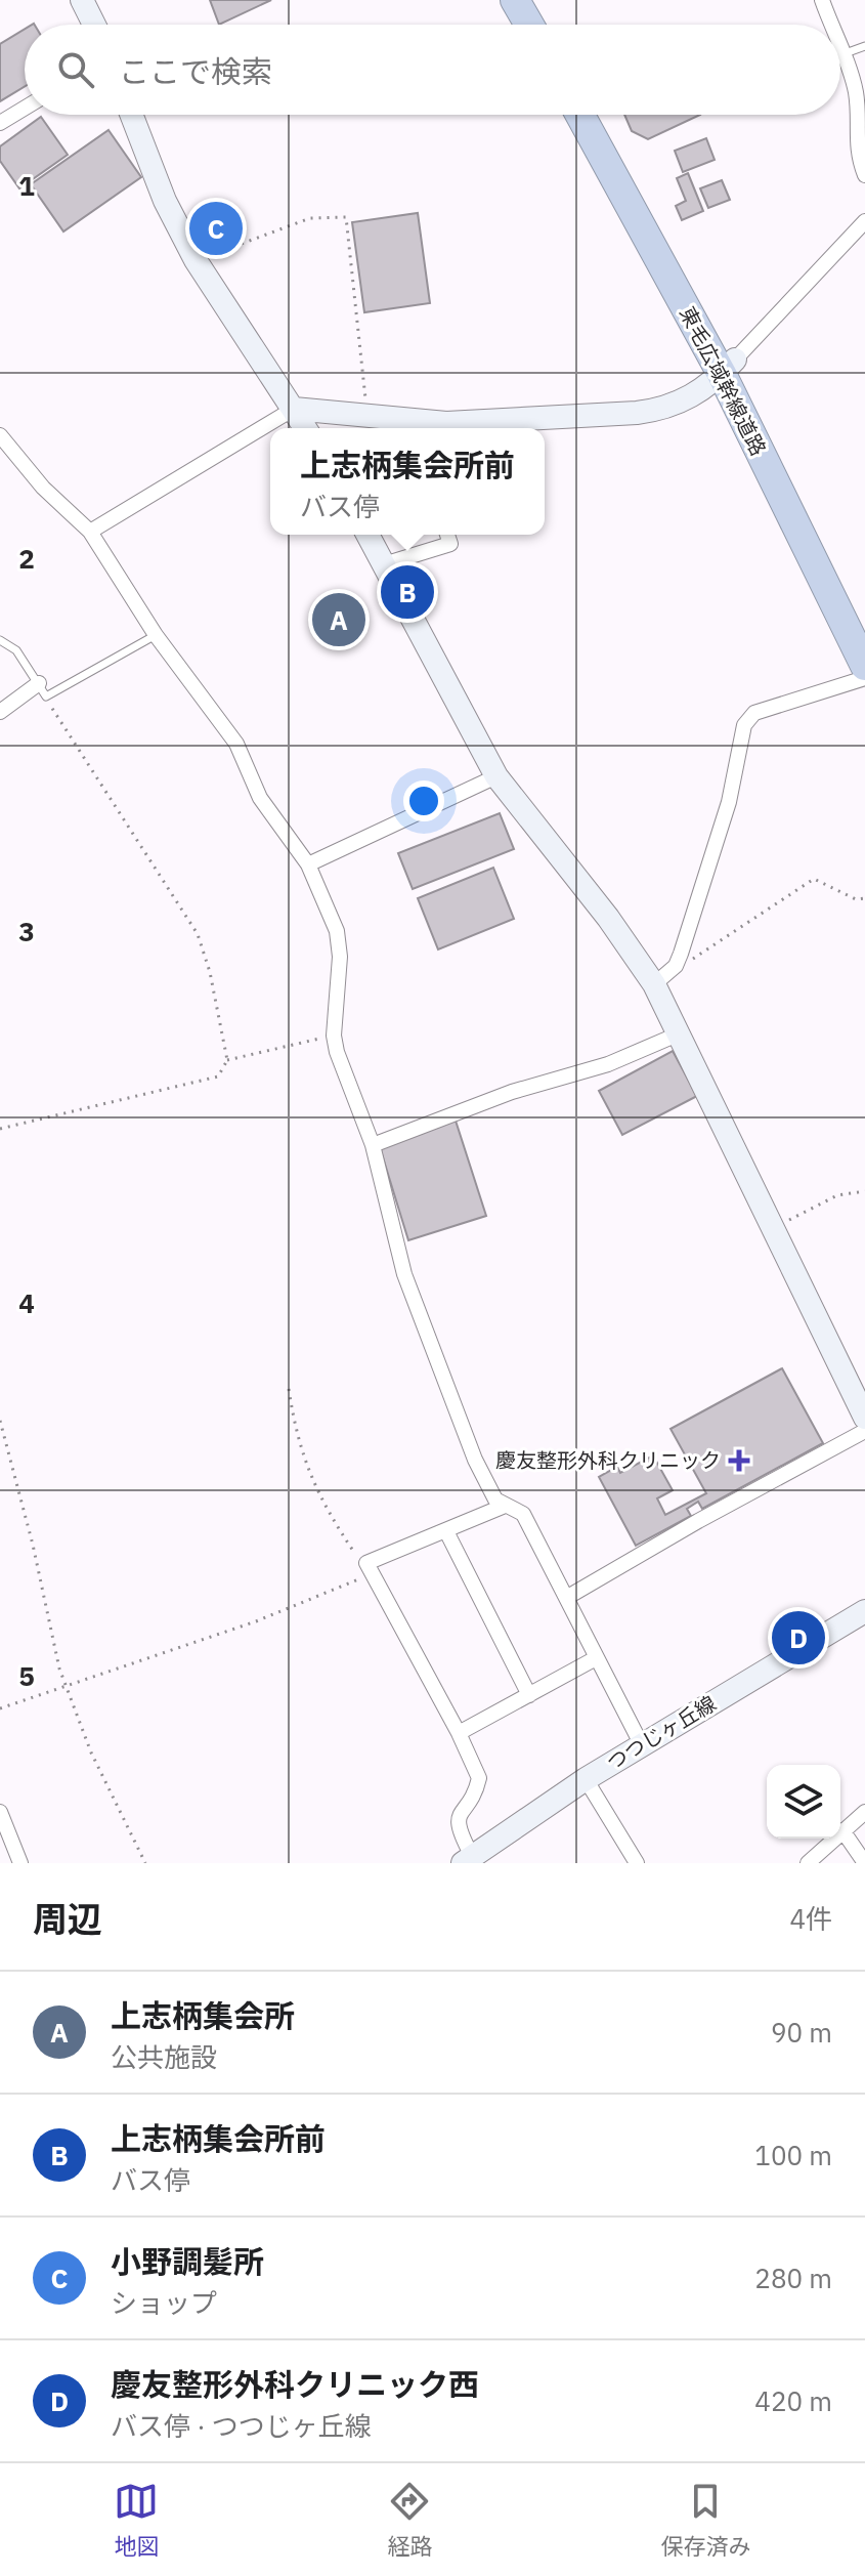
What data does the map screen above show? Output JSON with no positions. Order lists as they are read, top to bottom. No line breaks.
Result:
{"streets":{"highway":["東毛広域幹線道路"],"street":["つつじヶ丘線"]},"places":{"health":["慶友整形外科クリニック"]},"page":{"search":"ここで検索","pins":["C","B","A","D"],"popup":["上志柄集会所前","バス停"],"heading":["周辺","4件"],"list":[{"mark":"A","name":"上志柄集会所","note":"公共施設","value":"90 m"},{"mark":"B","name":"上志柄集会所前","note":"バス停","value":"100 m"},{"mark":"C","name":"小野調髪所","note":"ショップ","value":"280 m"},{"mark":"D","name":"慶友整形外科クリニック西","note":"バス停 · つつじヶ丘線","value":"420 m"}],"nav":["地図","経路","保存済み"]},"grid":{"rows":["1","2","3","4","5"]}}
